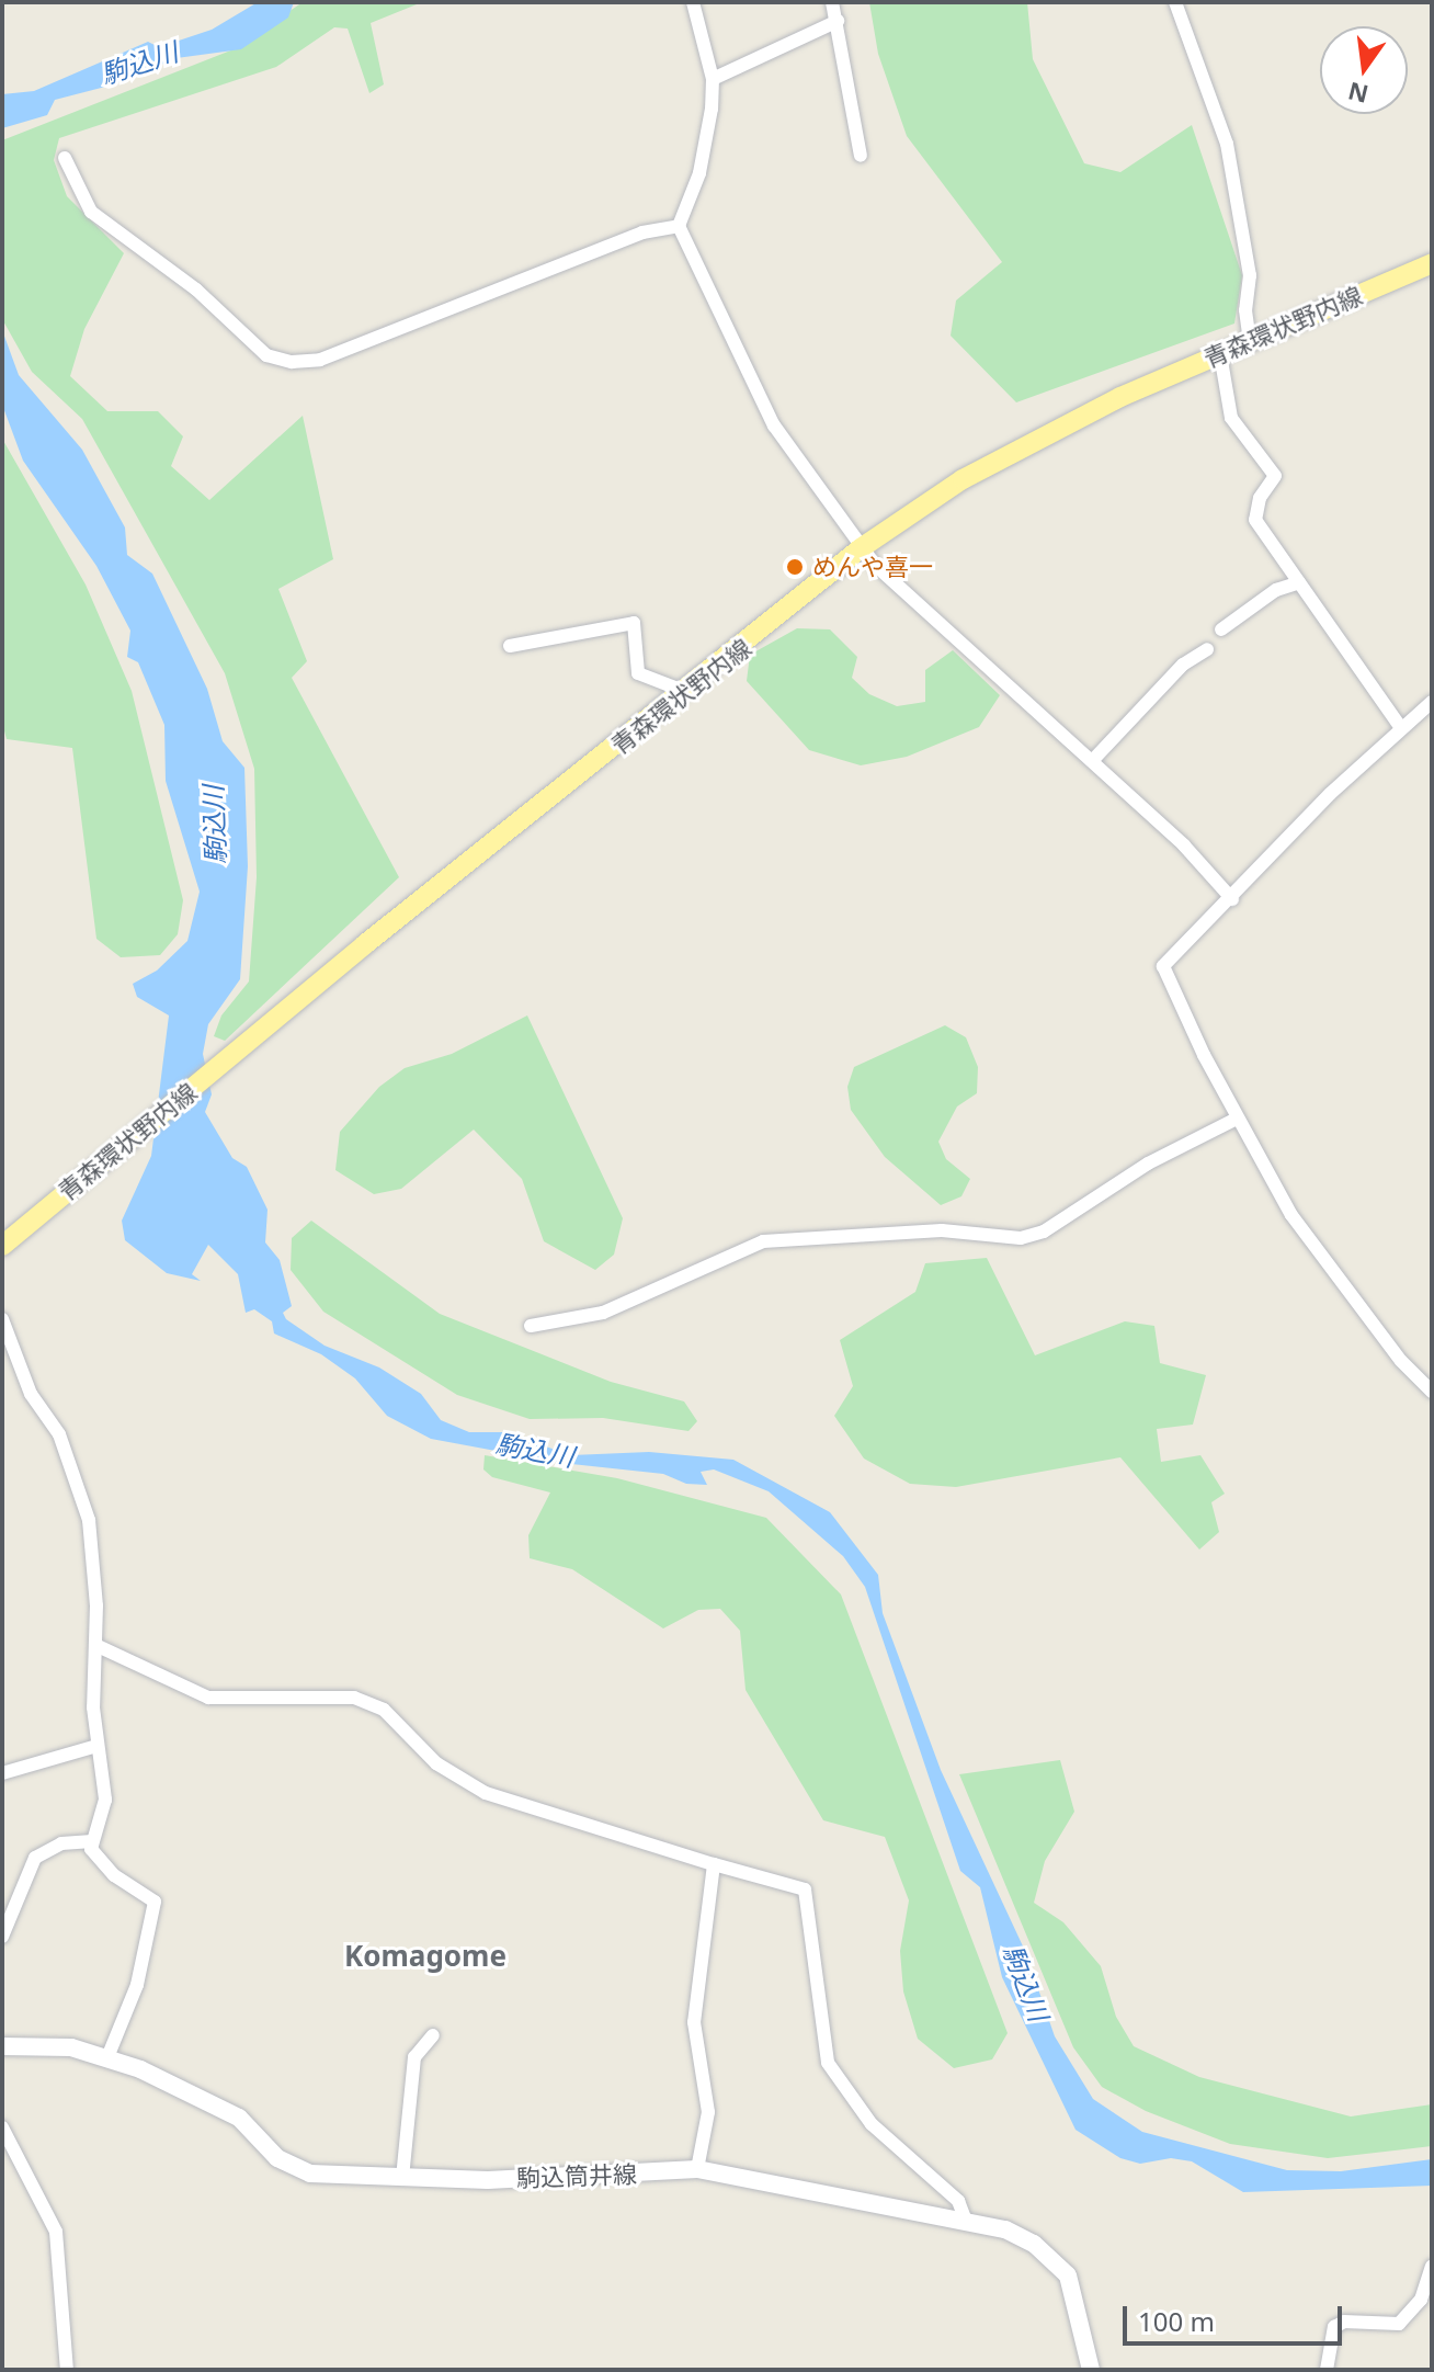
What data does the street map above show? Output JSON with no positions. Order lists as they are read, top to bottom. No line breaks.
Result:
{"streets":{"main road":["青森環状野内線","駒込筒井線"]},"districts":["Komagome"],"water":["駒込川"],"places":["めんや喜一"],"scale_bar":"100 m","north":"bottom"}
